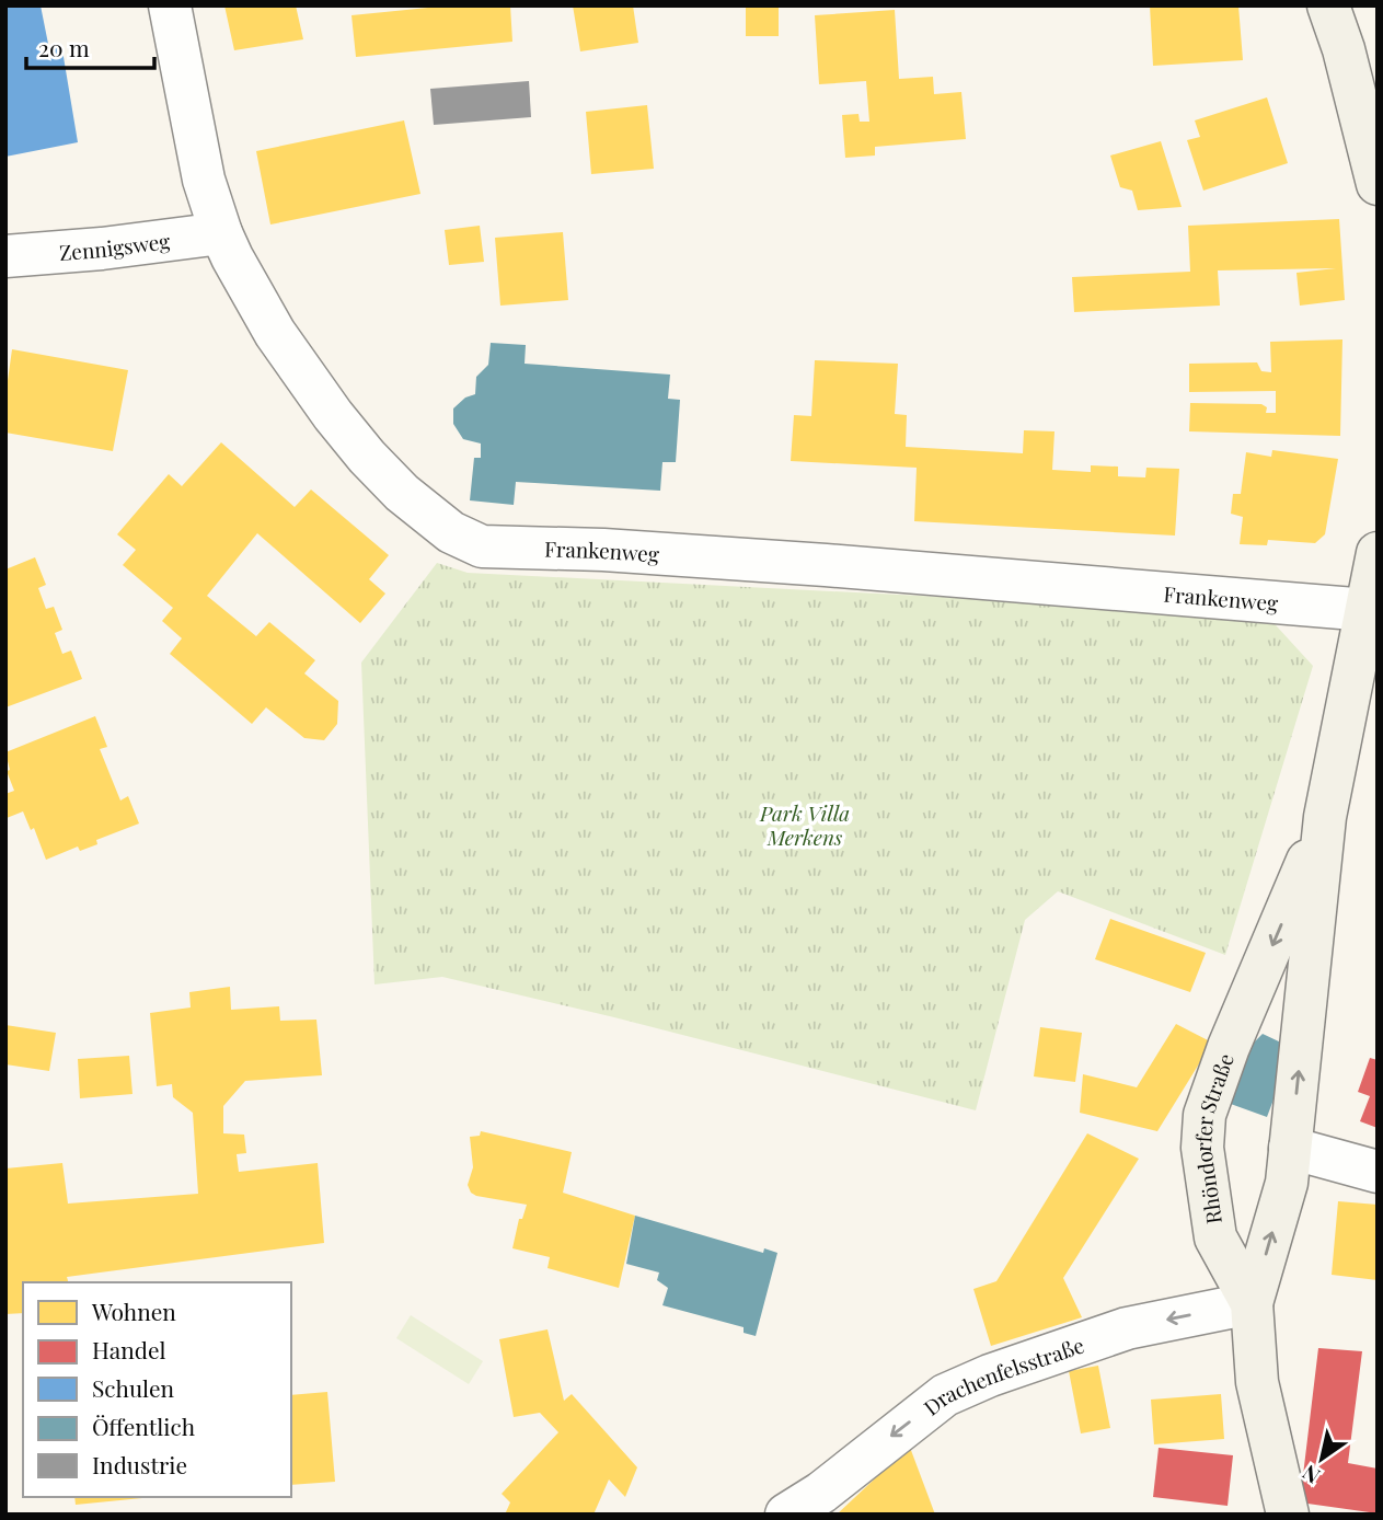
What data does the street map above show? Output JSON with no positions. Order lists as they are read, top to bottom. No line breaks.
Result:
{"streets":{"main road":["Rhöndorfer Straße"],"street":["Zennigsweg","Frankenweg","Drachenfelsstraße"]},"crossings":[["Zennigsweg","Frankenweg"],["Frankenweg","Rhöndorfer Straße"],["Rhöndorfer Straße","Drachenfelsstraße"]],"one_way":["Drachenfelsstraße"],"parks":["Park Villa Merkens"],"legend":["Wohnen","Handel","Schulen","Öffentlich","Industrie"],"scale_bar":"20 m","north":"bottom left"}
